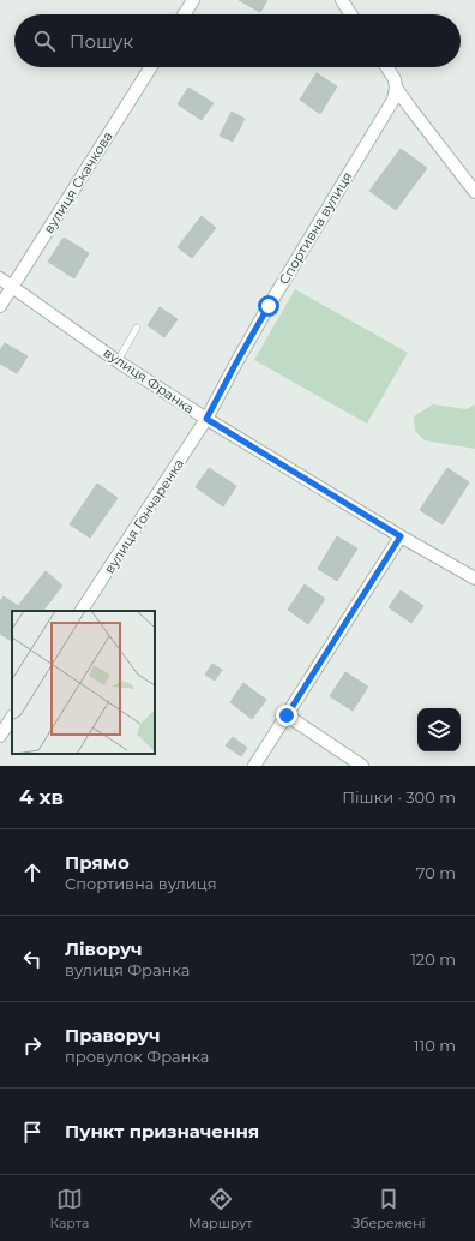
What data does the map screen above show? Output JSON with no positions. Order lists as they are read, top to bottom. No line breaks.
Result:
{"streets":{"street":["вулиця Скачкова","Спортивна вулиця","вулиця Франка","вулиця Гончаренка"]},"crossings":[["вулиця Скачкова","вулиця Франка"],["Спортивна вулиця","вулиця Франка"],["Спортивна вулиця","вулиця Гончаренка"],["вулиця Франка","вулиця Гончаренка"]],"page":{"search":"Пошук","heading":["4 хв","Пішки · 300 m"],"list":[["Прямо","Спортивна вулиця","70 m"],["Ліворуч","вулиця Франка","120 m"],["Праворуч","провулок Франка","110 m"],"Пункт призначення"],"nav":["Карта","Маршрут","Збережені"]}}
